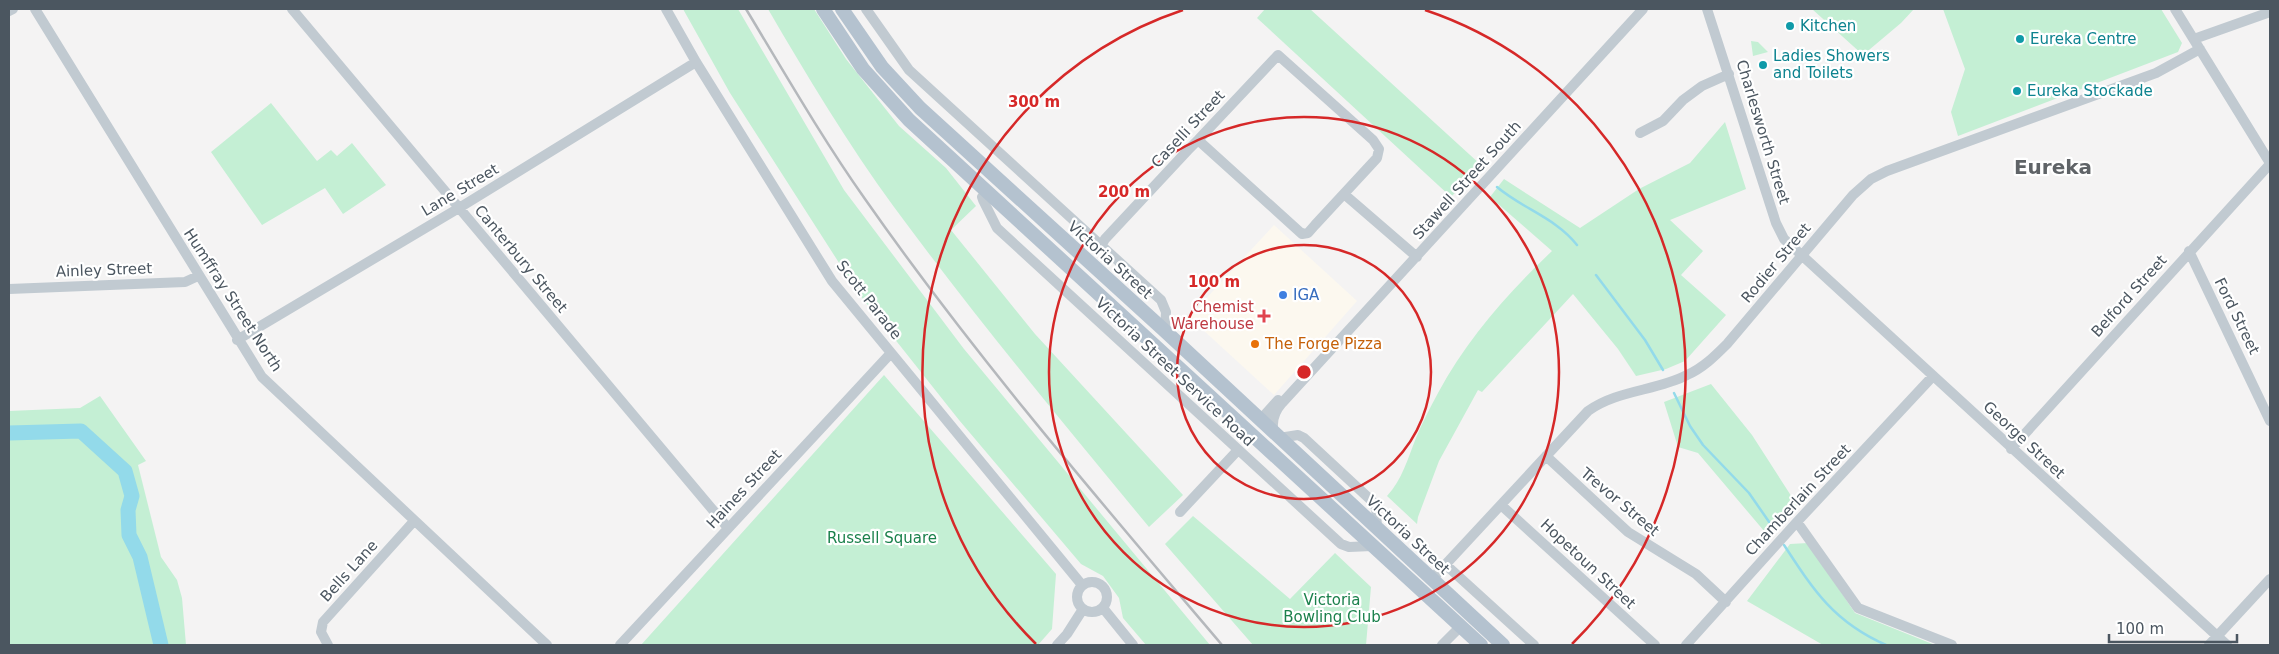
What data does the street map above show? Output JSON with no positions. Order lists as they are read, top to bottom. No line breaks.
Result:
{"streets":{"main road":["Victoria Street"],"street":["Caselli Street","Charlesworth Street","Stawell Street South","Lane Street","Canterbury Street","Rodier Street","Ainley Street","Belford Street","Humffray Street North","Scott Parade","Ford Street","Victoria Street Service Road","George Street","Haines Street","Chamberlain Street","Trevor Street","Hopetoun Street","Bells Lane"]},"crossings":[["Caselli Street","Victoria Street Service Road"],["Charlesworth Street","Rodier Street"],["Charlesworth Street","George Street"],["Stawell Street South","Victoria Street"],["Lane Street","Canterbury Street"],["Lane Street","Humffray Street North"],["Lane Street","Scott Parade"],["Canterbury Street","Haines Street"],["Victoria Street","Rodier Street"],["Victoria Street","Victoria Street Service Road"],["Rodier Street","George Street"],["Rodier Street","Trevor Street"],["Rodier Street","Hopetoun Street"],["Ainley Street","Humffray Street North"],["Belford Street","Ford Street"],["Belford Street","George Street"],["Humffray Street North","Bells Lane"],["Scott Parade","Haines Street"],["George Street","Chamberlain Street"],["Chamberlain Street","Trevor Street"]],"districts":["Eureka"],"parks":["Russell Square","Victoria Bowling Club"],"places":{"other":["Kitchen","Eureka Centre","Ladies Showers and Toilets","Eureka Stockade","IGA","The Forge Pizza"],"health":["Chemist Warehouse"]},"scale_bar":"100 m","rings":["300 m","200 m","100 m"]}
